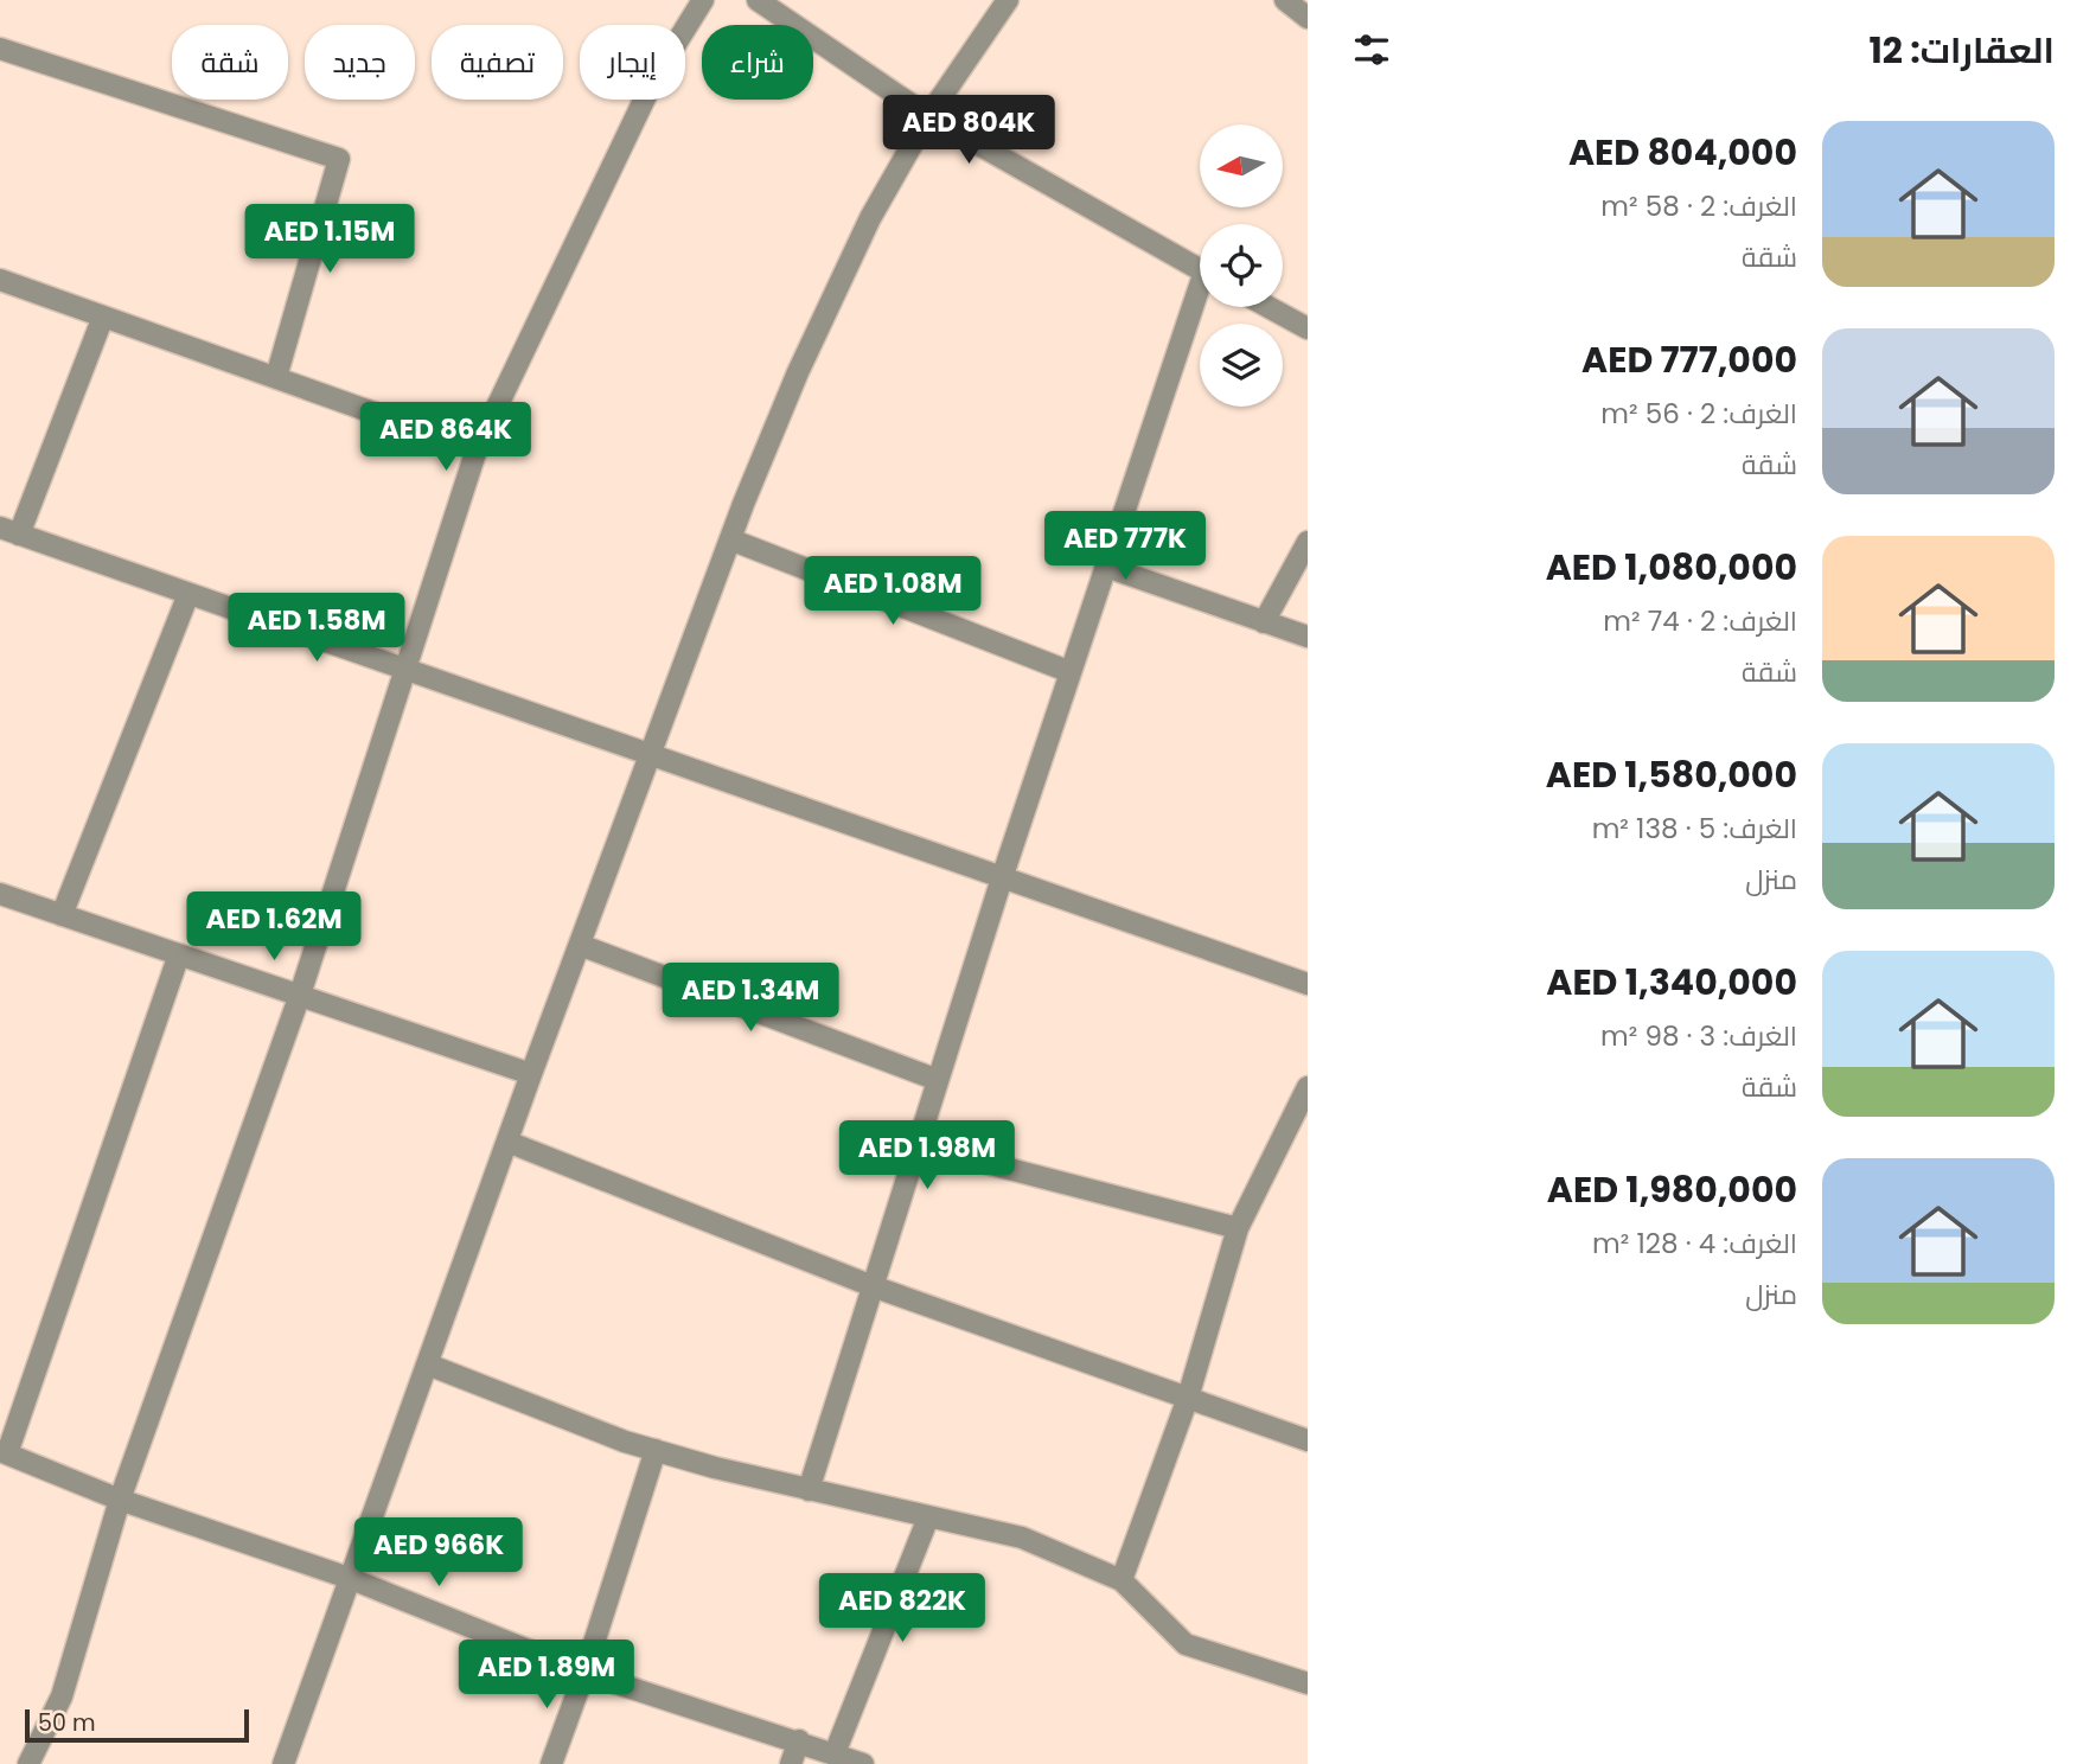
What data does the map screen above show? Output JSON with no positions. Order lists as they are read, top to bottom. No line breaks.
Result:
{"scale_bar":"50 m","north":"left","page":{"heading":"العقارات: 12","chip":["شراء","إيجار","تصفية","جديد","شقة"],"price":["AED 804K","AED 1.15M","AED 864K","AED 777K","AED 1.08M","AED 1.58M","AED 1.62M","AED 1.34M","AED 1.98M","AED 966K","AED 822K","AED 1.89M"],"list":[{"name":"AED 804,000","note":"الغرف: 2 · 58 m² · شقة"},{"name":"AED 777,000","note":"الغرف: 2 · 56 m² · شقة"},{"name":"AED 1,080,000","note":"الغرف: 2 · 74 m² · شقة"},{"name":"AED 1,580,000","note":"الغرف: 5 · 138 m² · منزل"},{"name":"AED 1,340,000","note":"الغرف: 3 · 98 m² · شقة"},{"name":"AED 1,980,000","note":"الغرف: 4 · 128 m² · منزل"}],"scale":"50 m"}}
